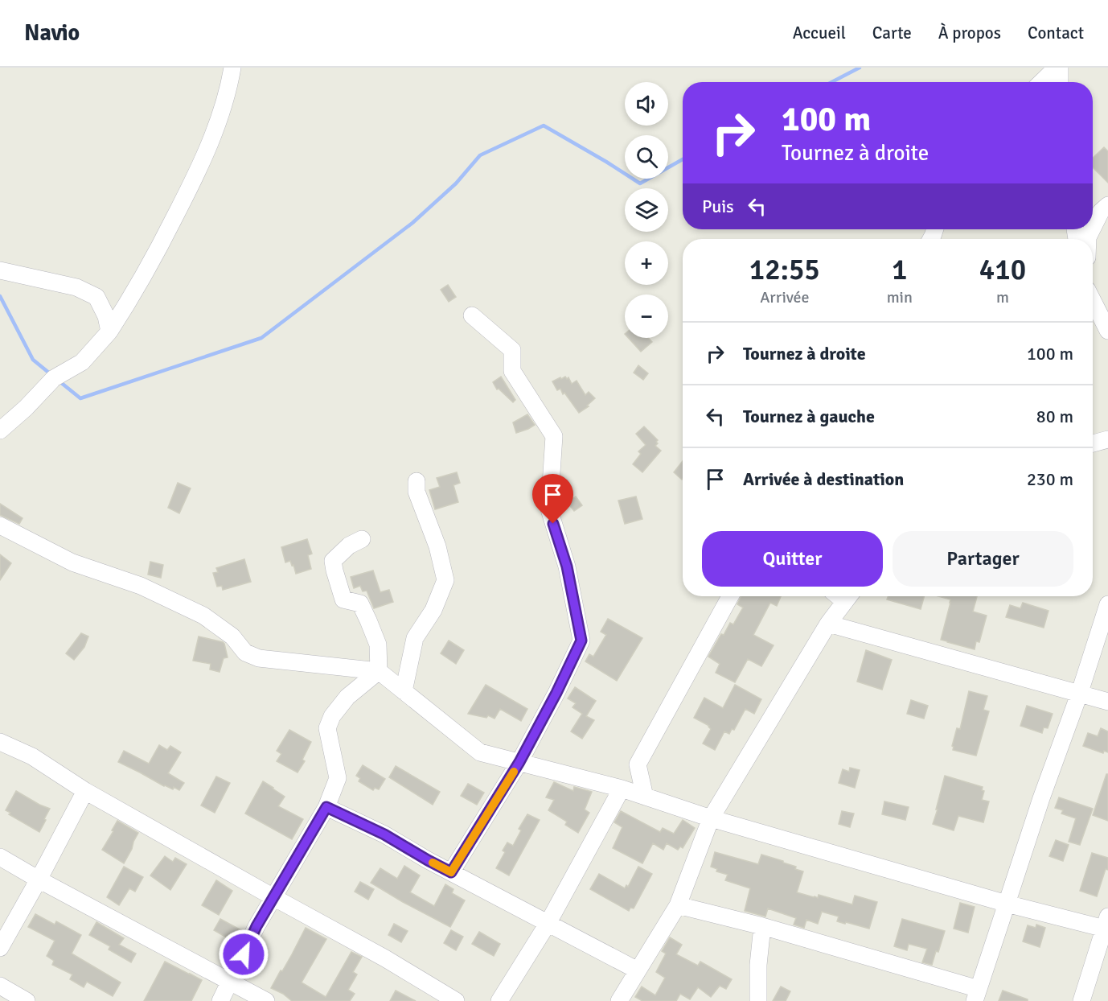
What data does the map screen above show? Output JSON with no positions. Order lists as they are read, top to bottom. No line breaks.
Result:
{"page":{"header":"Navio","nav":["Accueil","Carte","À propos","Contact"],"map_buttons":["+","−"],"turn":["100 m","Tournez à droite"],"then":"Puis","eta":["12:55","Arrivée","1","min","410","m"],"list":[{"name":"Tournez à droite","value":"100 m"},{"name":"Tournez à gauche","value":"80 m"},{"name":"Arrivée à destination","value":"230 m"}],"buttons":["Quitter","Partager"]}}
